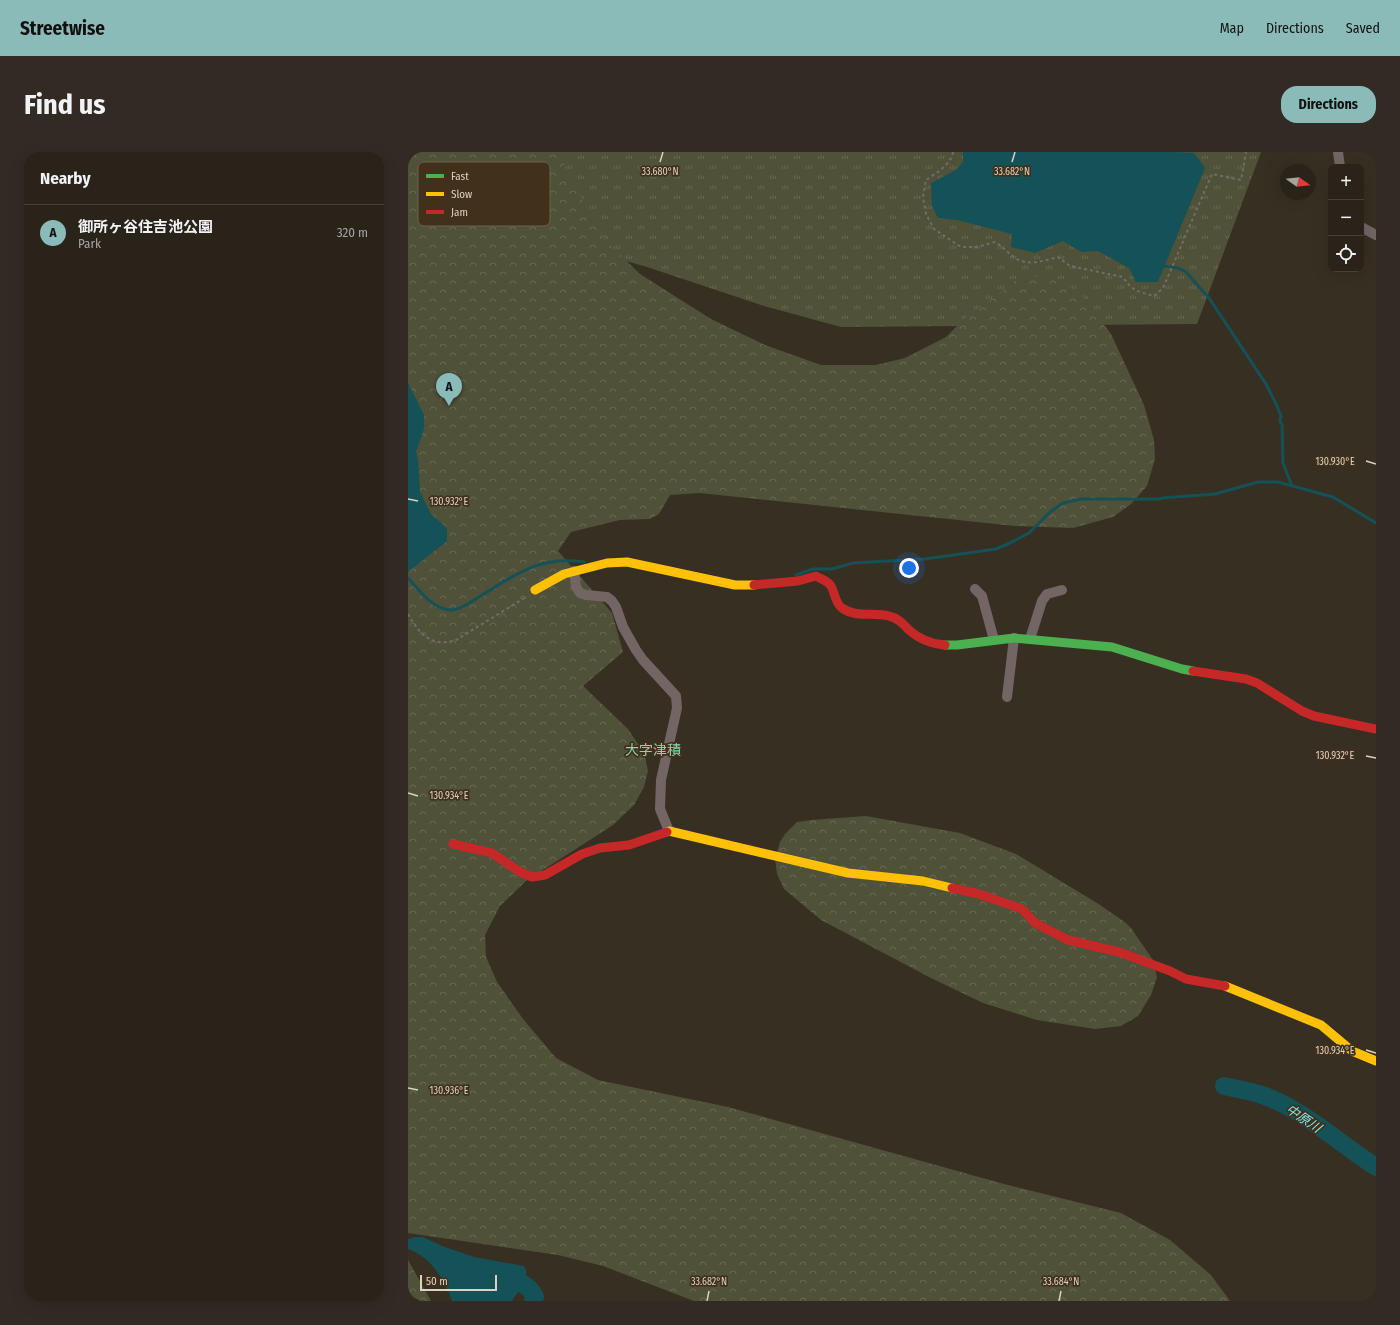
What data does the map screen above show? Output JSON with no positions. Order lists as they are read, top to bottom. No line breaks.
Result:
{"districts":["大字津積"],"water":["中原川"],"legend":["Fast","Slow","Jam"],"scale_bar":"50 m","north":"right","page":{"header":"Streetwise","nav":["Map","Directions","Saved"],"buttons":"Directions","title":"Find us","heading":"Nearby","map_buttons":["+","−"],"list":[{"mark":"A","name":"御所ヶ谷住吉池公園","note":"Park","value":"320 m"}],"pins":"A","scale":"50 m"},"coordinates":["33.680°N","33.682°N","130.930°E","130.932°E","130.934°E","130.936°E","33.684°N"]}
